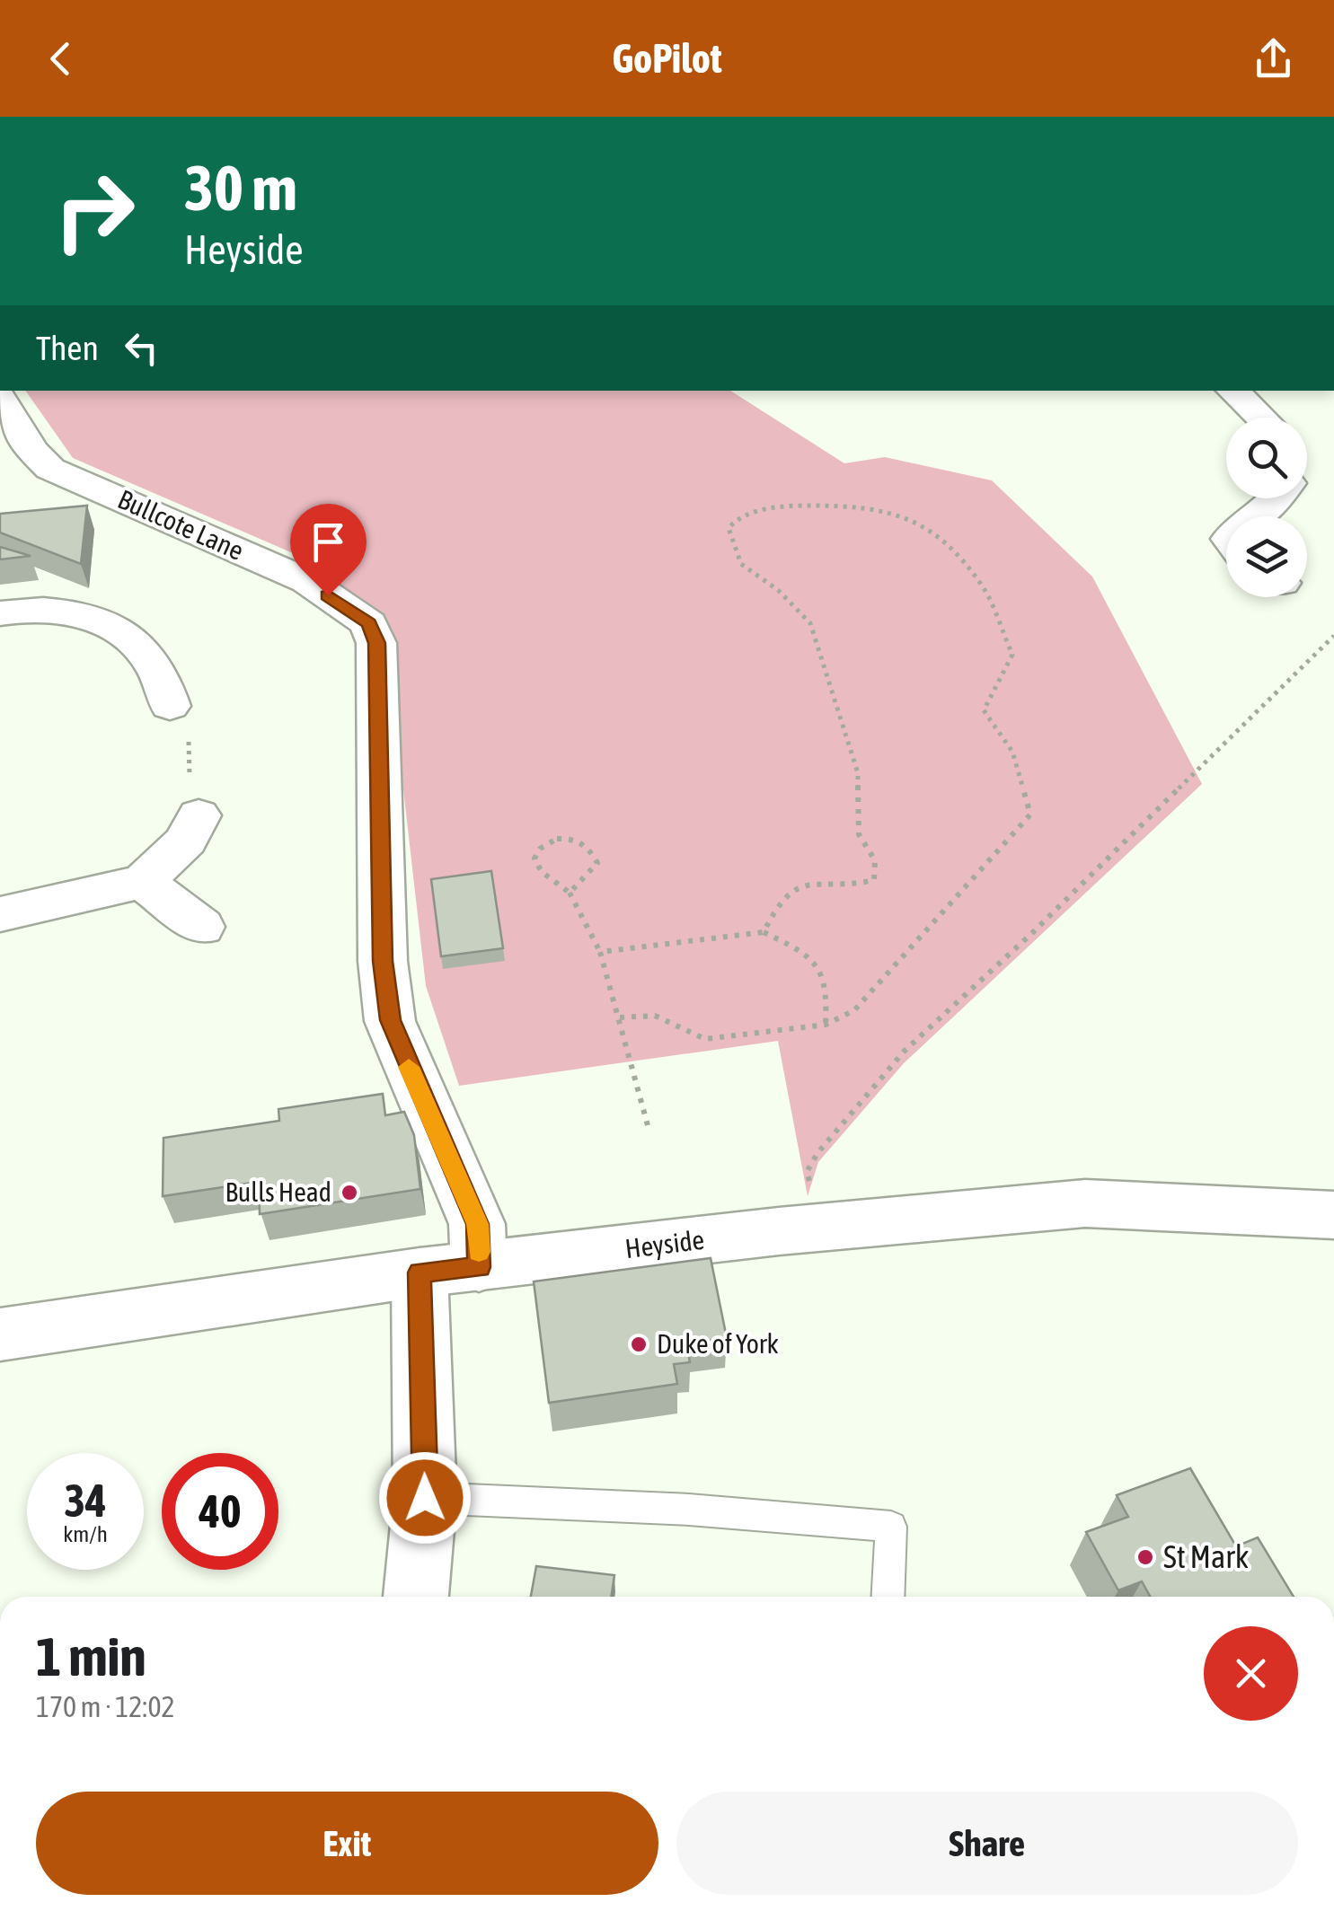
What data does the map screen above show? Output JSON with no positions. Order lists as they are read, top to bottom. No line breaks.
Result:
{"streets":{"street":["Bullcote Lane","Heyside"]},"crossings":[["Bullcote Lane","Heyside"]],"places":["Bulls Head","Duke of York","St Mark"],"page":{"header":"GoPilot","turn":["30 m","Heyside"],"then":"Then","speed":"34 km/h","limit":"40","heading":["1 min","170 m · 12:02"],"buttons":["Exit","Share"]}}
